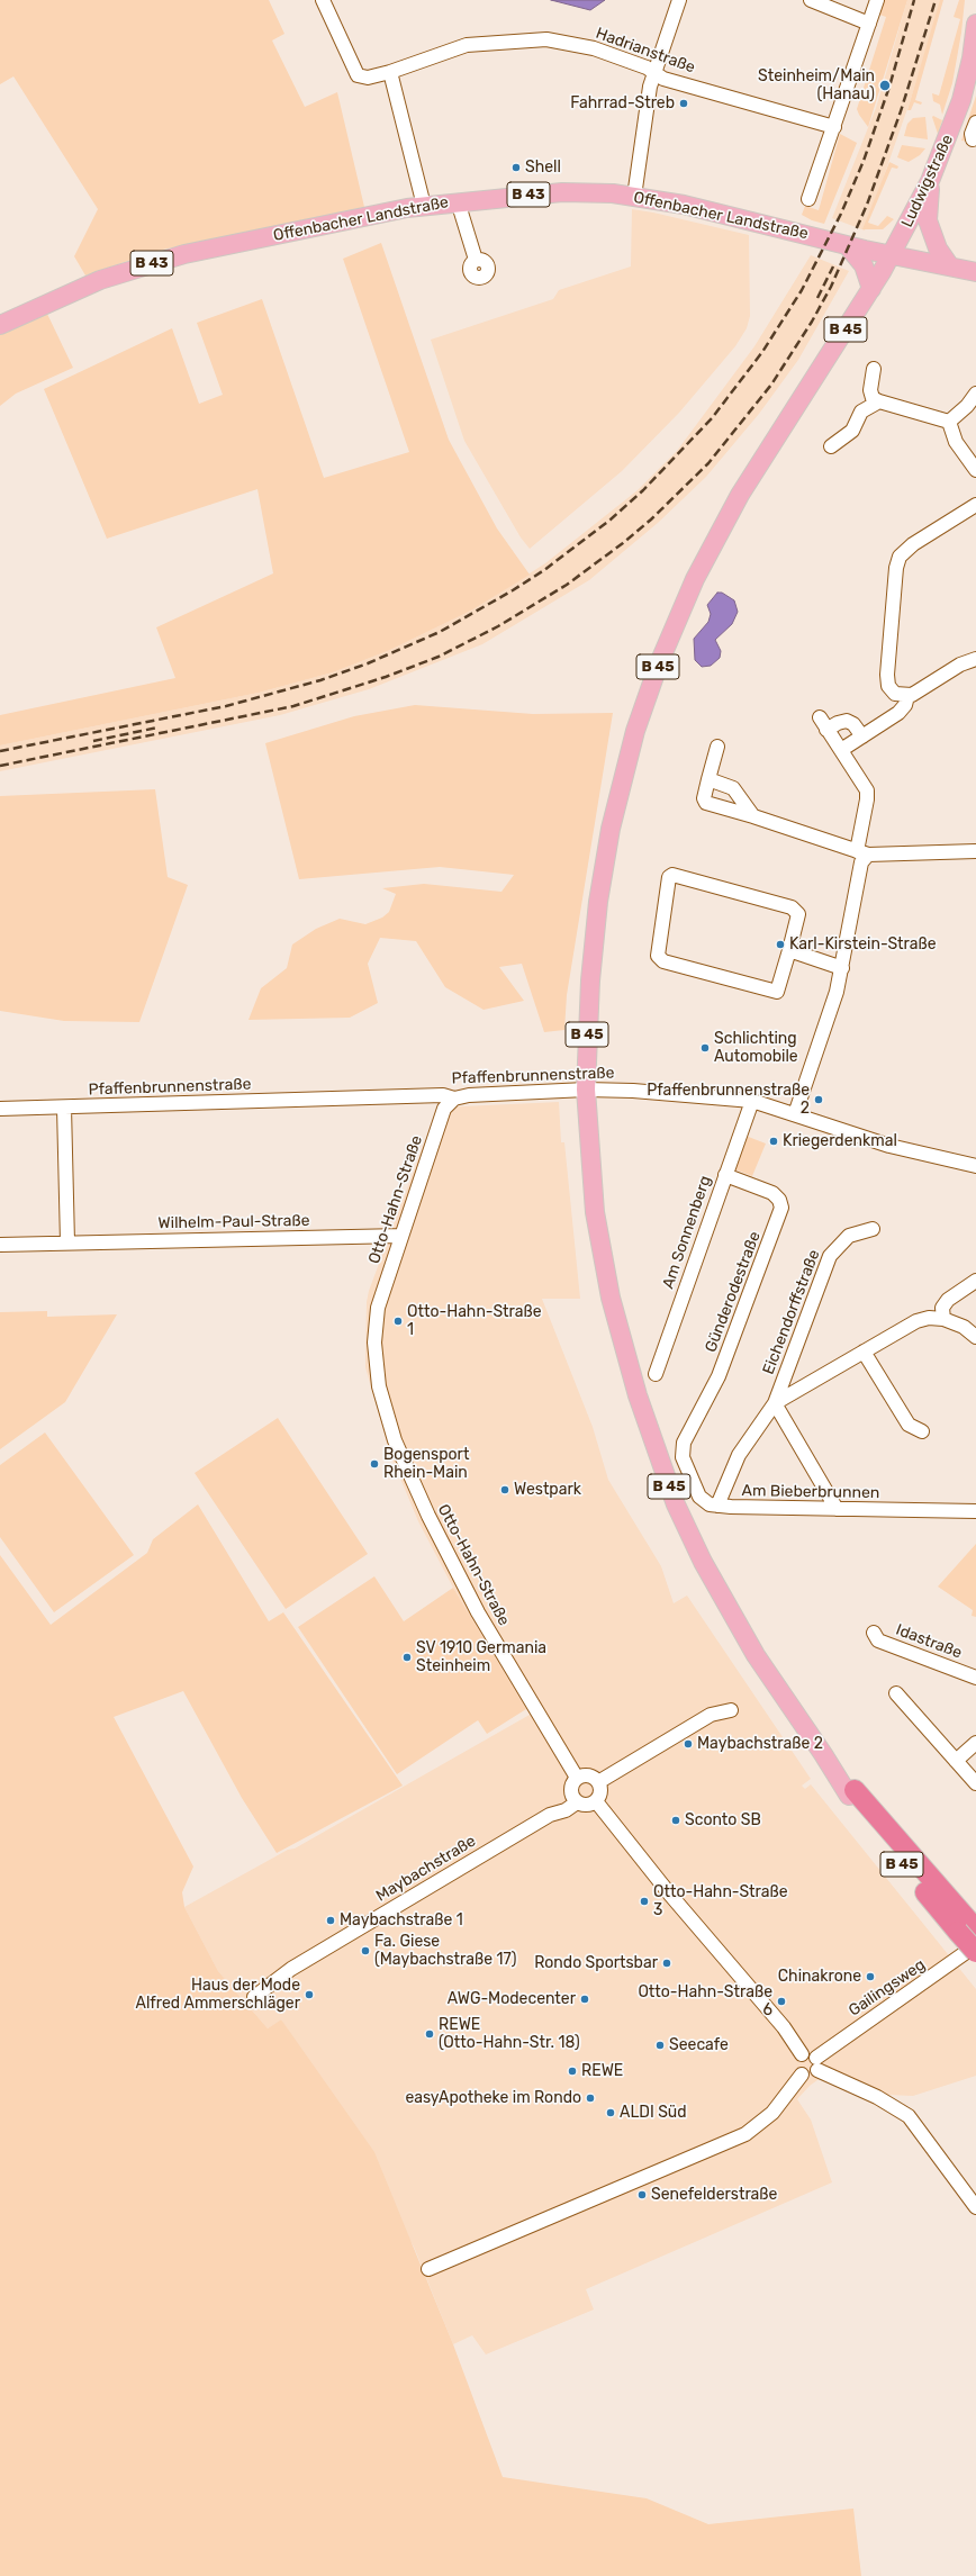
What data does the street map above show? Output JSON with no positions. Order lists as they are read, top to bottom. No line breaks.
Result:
{"streets":{"highway":["B 45"],"main road":["Ludwigstraße","B 43","Offenbacher Landstraße"],"street":["Hadrianstraße","Pfaffenbrunnenstraße","Otto-Hahn-Straße","Wilhelm-Paul-Straße","Am Sonnenberg","Günderodestraße","Eichendorffstraße","Am Bieberbrunnen","Idastraße","Maybachstraße","Gailingsweg"]},"crossings":[["Ludwigstraße","Offenbacher Landstraße"],["Ludwigstraße","B 45"],["Offenbacher Landstraße","B 45"],["B 45","Pfaffenbrunnenstraße"],["Pfaffenbrunnenstraße","Otto-Hahn-Straße"],["Pfaffenbrunnenstraße","Am Sonnenberg"],["Otto-Hahn-Straße","Wilhelm-Paul-Straße"],["Otto-Hahn-Straße","Maybachstraße"],["Am Sonnenberg","Günderodestraße"],["Günderodestraße","Am Bieberbrunnen"]],"places":["Steinheim/Main (Hanau)","Fahrrad-Streb","Shell","Karl-Kirstein-Straße","Schlichting Automobile","Pfaffenbrunnenstraße 2","Kriegerdenkmal","Otto-Hahn-Straße 1","Bogensport Rhein-Main","Westpark","SV 1910 Germania Steinheim","Maybachstraße 2","Sconto SB","Otto-Hahn-Straße 3","Maybachstraße 1","Fa. Giese (Maybachstraße 17)","Rondo Sportsbar","Chinakrone","Haus der Mode Alfred Ammerschläger","AWG-Modecenter","Otto-Hahn-Straße 6","REWE (Otto-Hahn-Str. 18)","Seecafe","REWE","easyApotheke im Rondo","ALDI Süd","Senefelderstraße"]}
